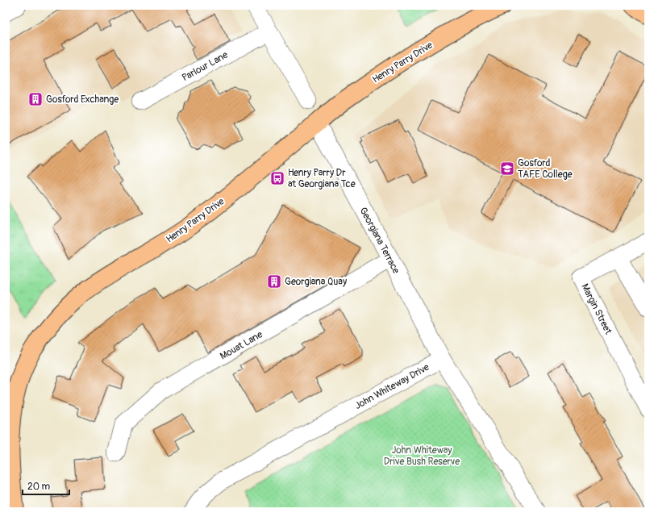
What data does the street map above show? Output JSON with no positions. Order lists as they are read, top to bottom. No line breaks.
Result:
{"streets":{"main road":["Henry Parry Drive"],"street":["Parlour Lane","Georgiana Terrace","Margin Street","Mouat Lane","John Whiteway Drive"]},"crossings":[["Henry Parry Drive","Georgiana Terrace"],["Georgiana Terrace","Mouat Lane"],["Georgiana Terrace","John Whiteway Drive"]],"parks":["John Whiteway Drive Bush Reserve"],"places":{"building":["Gosford Exchange","Georgiana Quay"],"school or university":["Gosford TAFE College"],"bus stop":["Henry Parry Dr at Georgiana Tce"]},"scale_bar":"20 m"}
